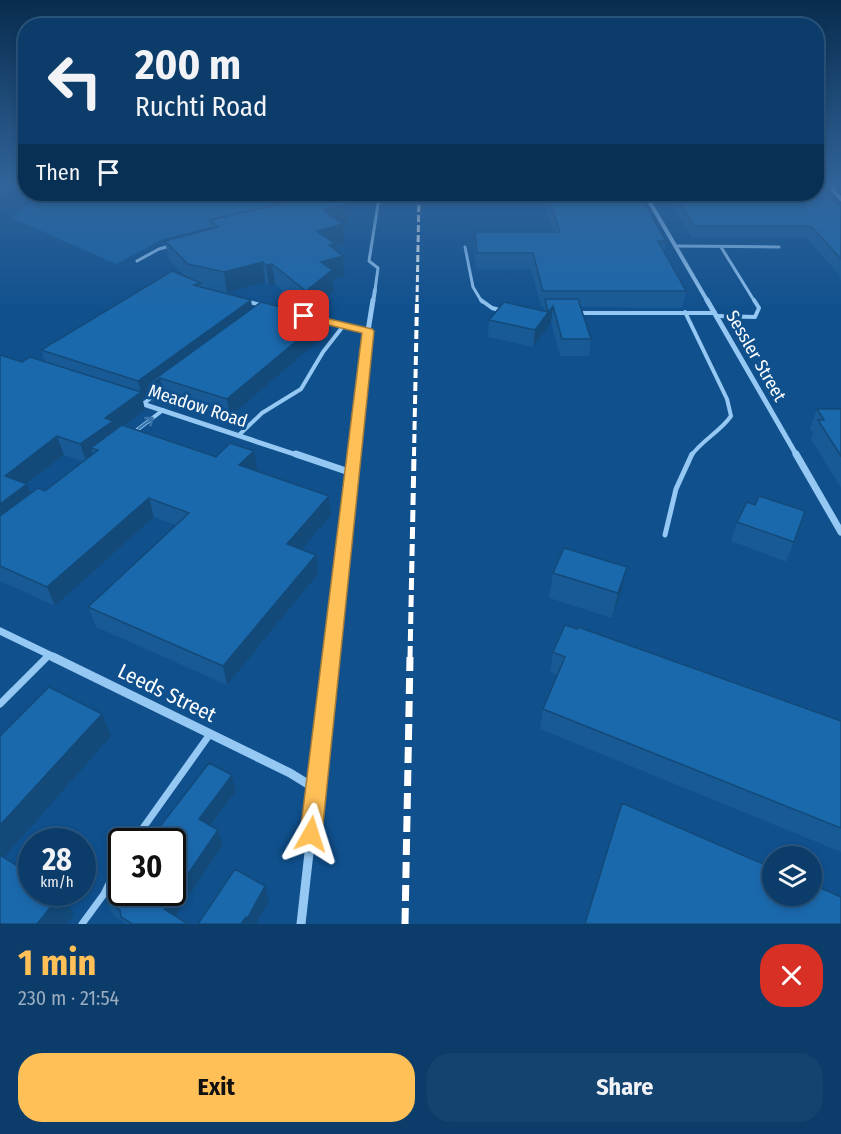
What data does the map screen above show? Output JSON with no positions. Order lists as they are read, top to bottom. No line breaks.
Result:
{"streets":{"street":["Sessler Street","Meadow Road","Leeds Street"]},"page":{"turn":["200 m","Ruchti Road"],"then":"Then","speed":"28 km/h","limit":"30","heading":["1 min","230 m · 21:54"],"buttons":["Exit","Share"]}}
